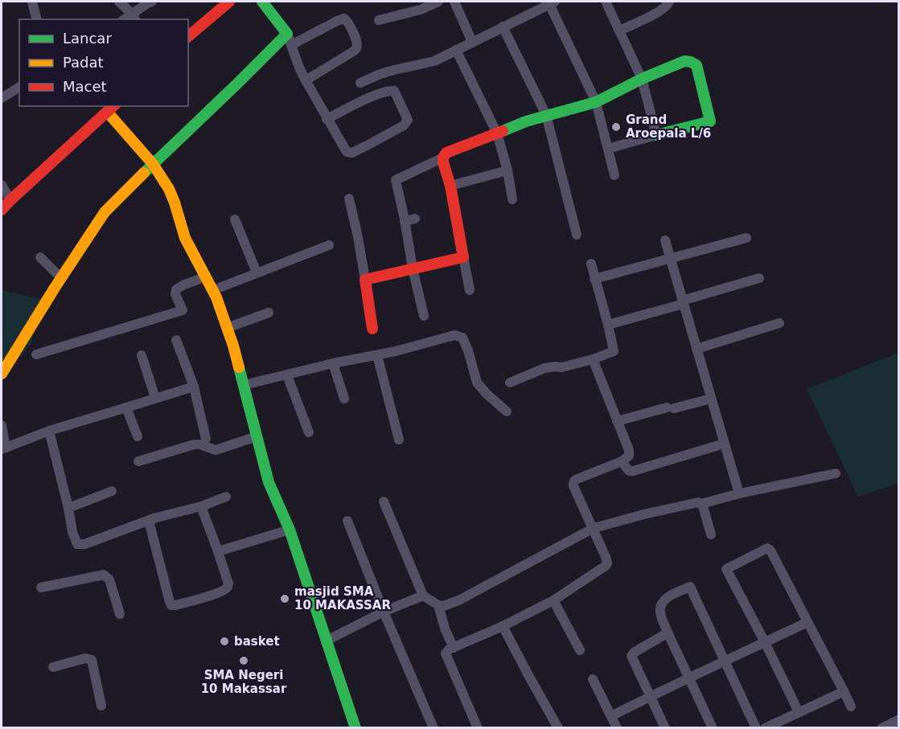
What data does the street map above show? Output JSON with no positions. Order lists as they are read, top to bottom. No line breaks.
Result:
{"places":["Grand Aroepala L/6","masjid SMA 10 MAKASSAR","basket","SMA Negeri 10 Makassar"],"legend":["Lancar","Padat","Macet"]}
